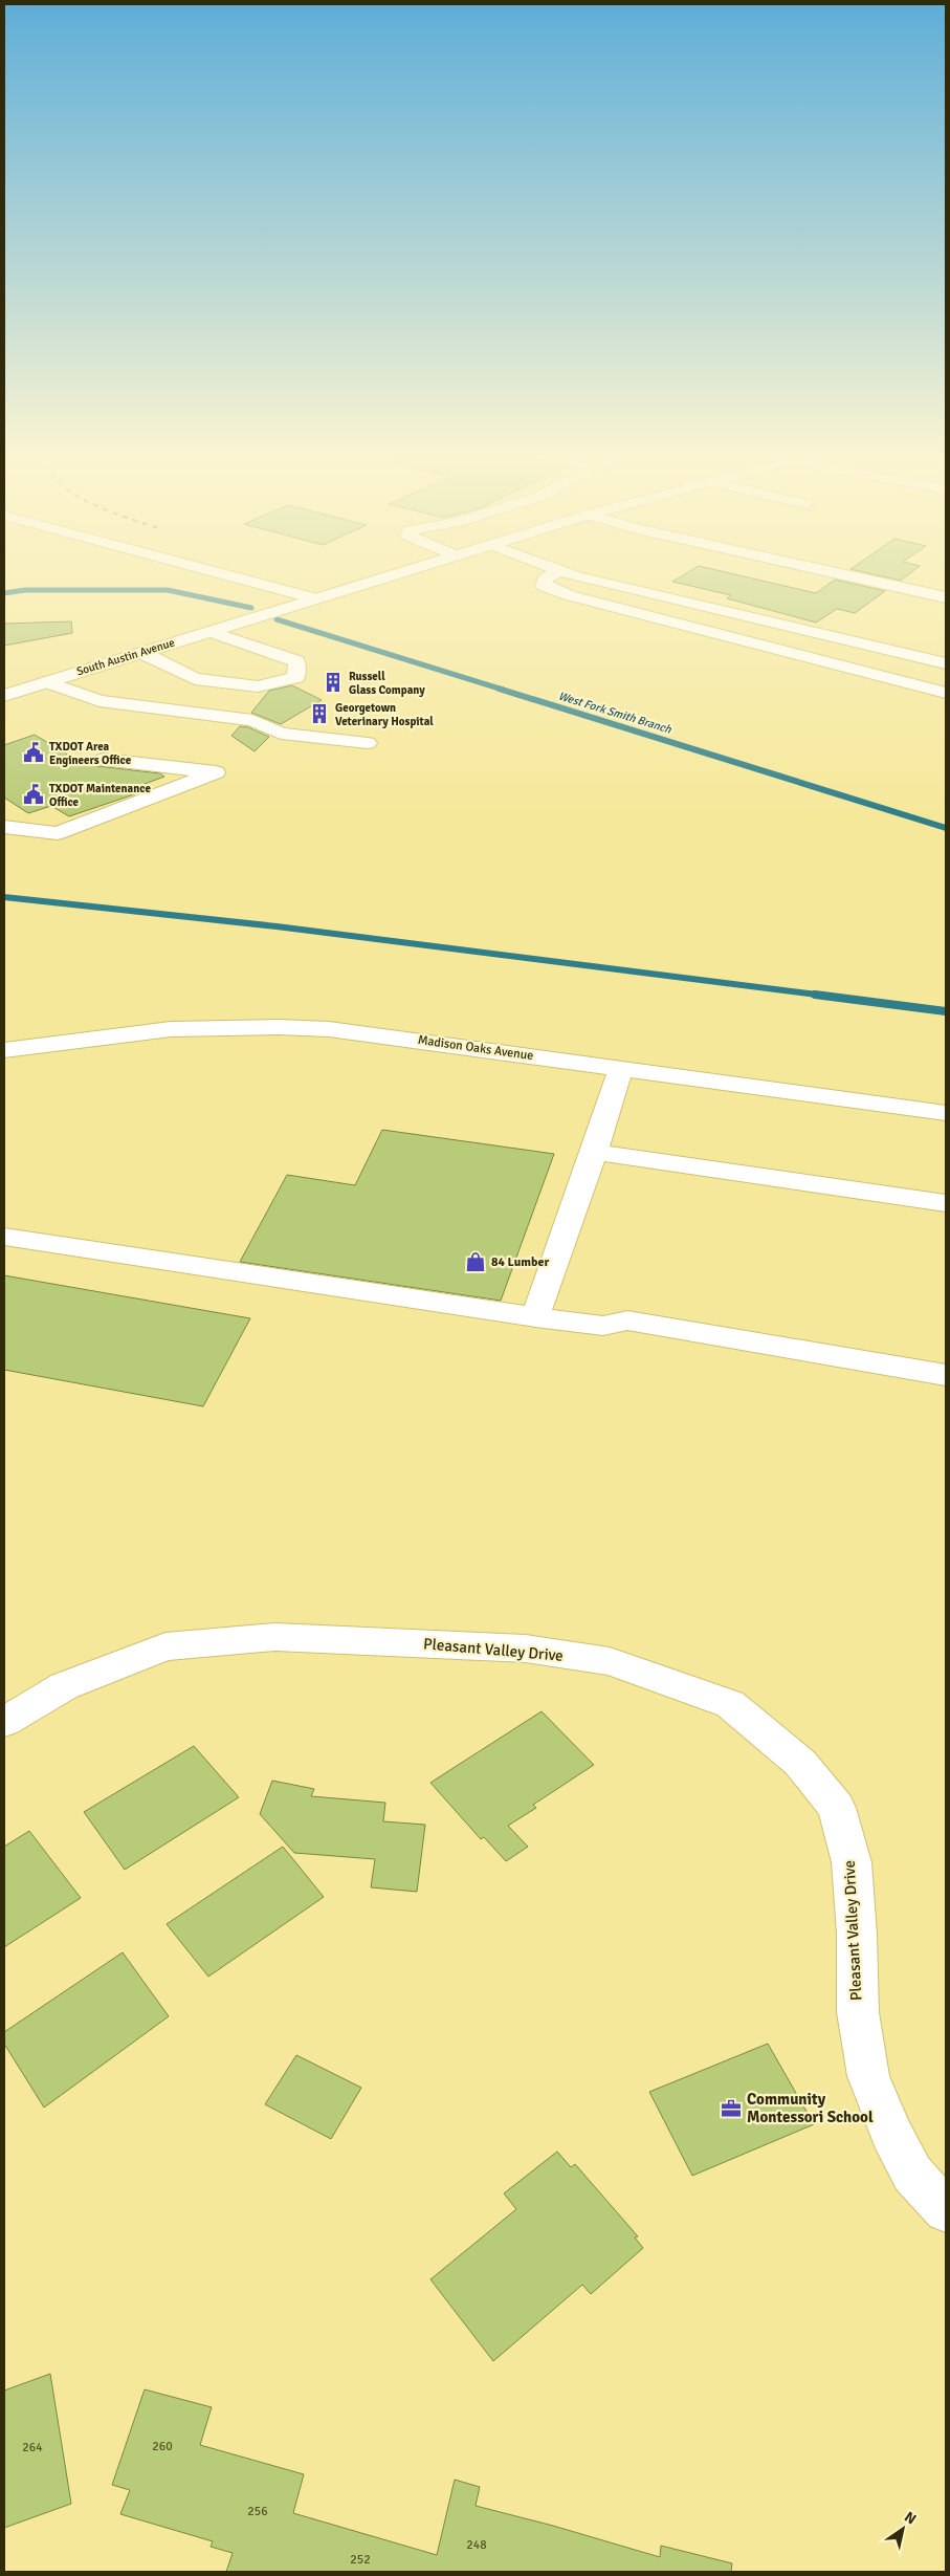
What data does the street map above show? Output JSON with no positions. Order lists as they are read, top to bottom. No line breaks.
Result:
{"streets":{"street":["South Austin Avenue","Madison Oaks Avenue","Pleasant Valley Drive"]},"water":["West Fork Smith Branch"],"places":{"building":["Russell Glass Company","Georgetown Veterinary Hospital"],"public building":["TXDOT Area Engineers Office","TXDOT Maintenance Office"],"shop":["84 Lumber"],"office":["Community Montessori School"]},"house_numbers":["260","264","256","248","252"],"north":"top right"}
